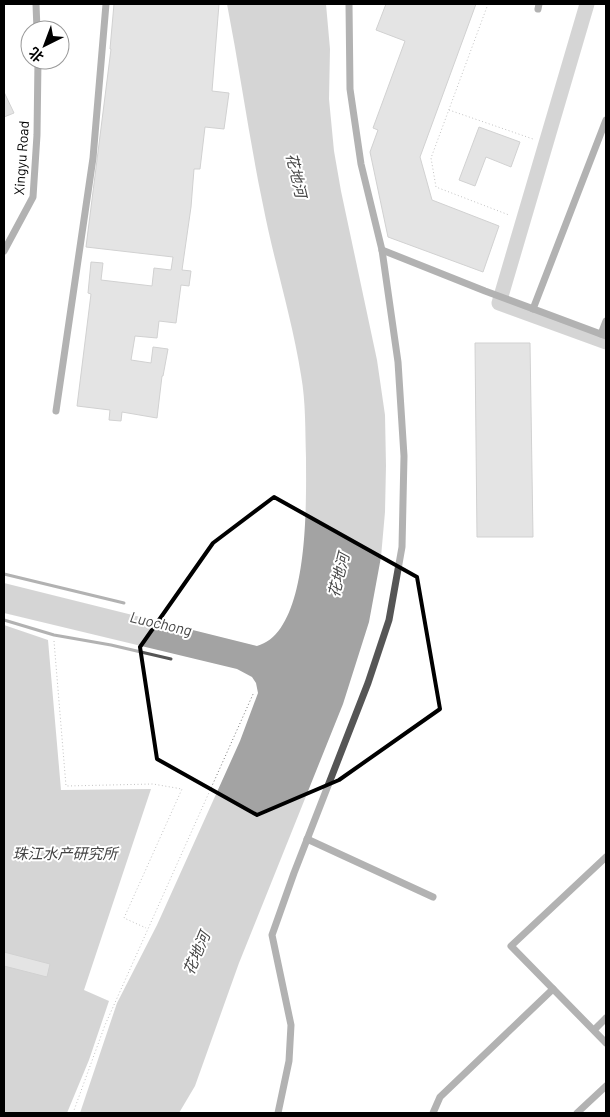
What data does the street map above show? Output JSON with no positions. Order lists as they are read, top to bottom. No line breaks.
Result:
{"streets":{"street":["Xingyu Road"]},"water":["花地河","Luochong","珠江水产研究所"],"north":"bottom left"}
